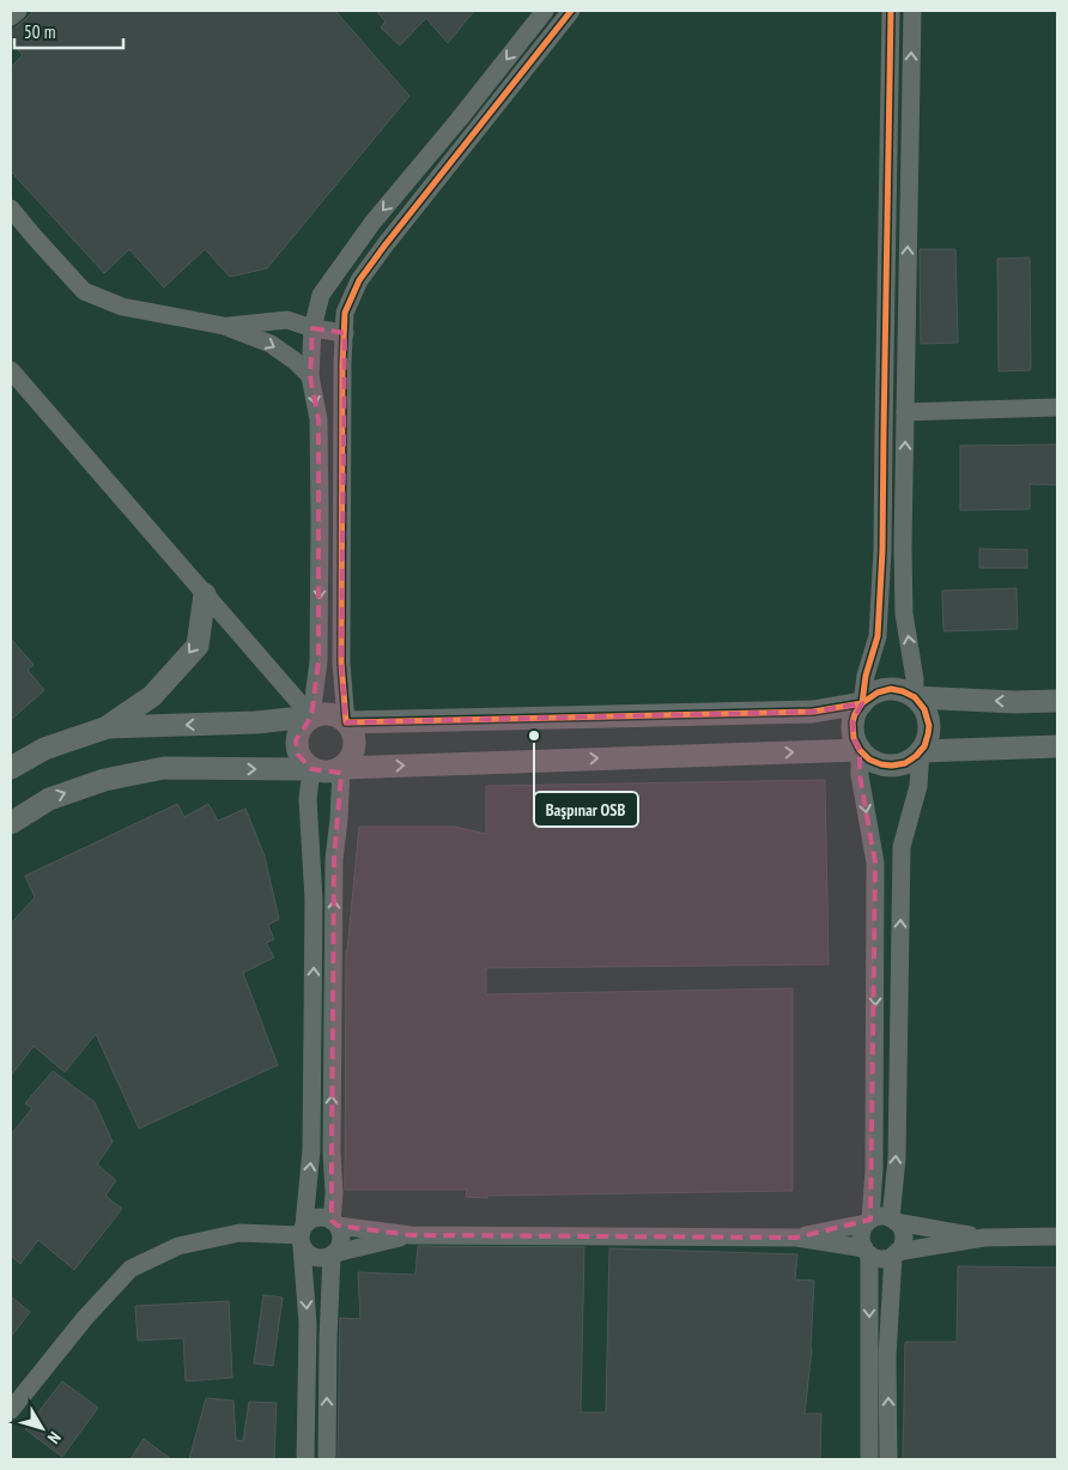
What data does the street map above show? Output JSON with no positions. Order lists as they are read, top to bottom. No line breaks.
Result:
{"places":["Başpınar OSB"],"scale_bar":"50 m","north":"bottom right"}
